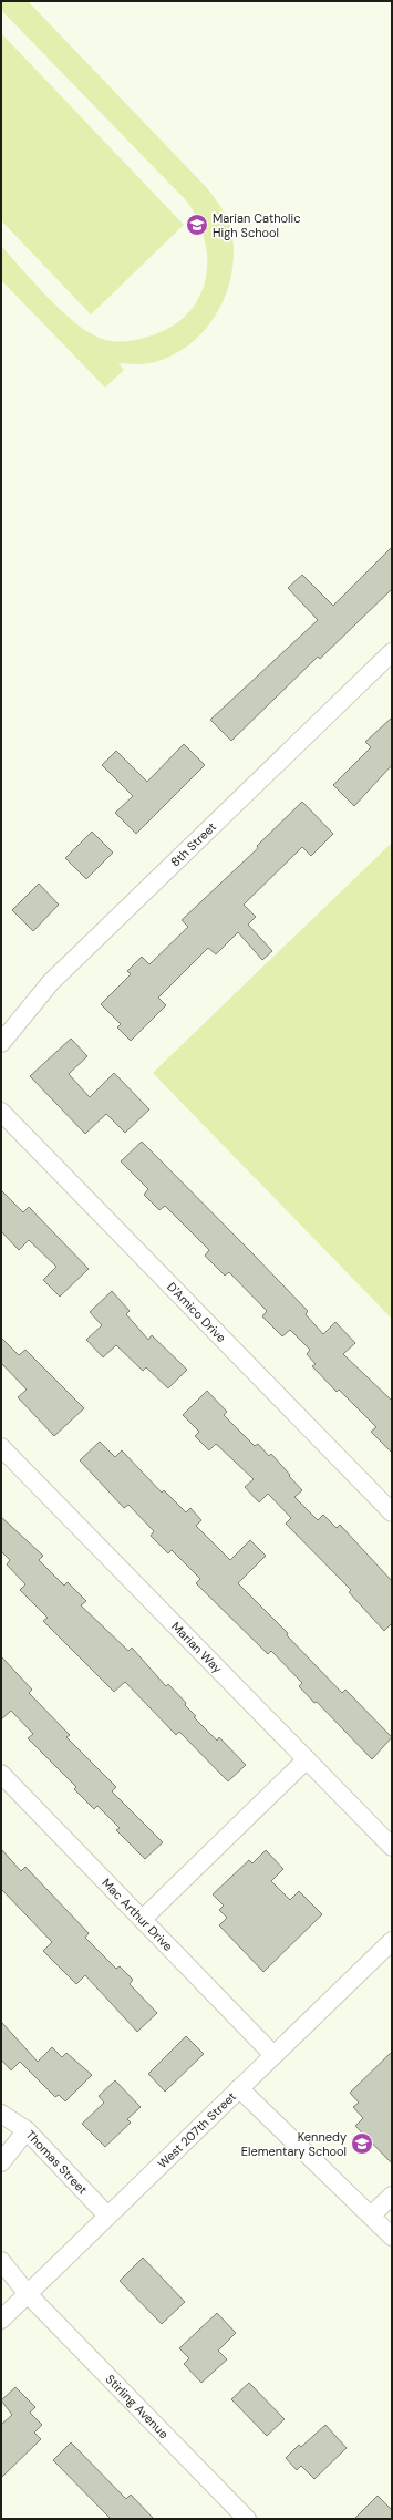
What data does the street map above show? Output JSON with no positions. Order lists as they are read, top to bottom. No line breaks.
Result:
{"streets":{"street":["8th Street","D'Amico Drive","Marian Way","Mac Arthur Drive","West 207th Street","Thomas Street","Stirling Avenue"]},"crossings":[["Mac Arthur Drive","West 207th Street"],["West 207th Street","Thomas Street"],["West 207th Street","Stirling Avenue"]],"places":{"school or university":["Marian Catholic High School","Kennedy Elementary School"]}}
